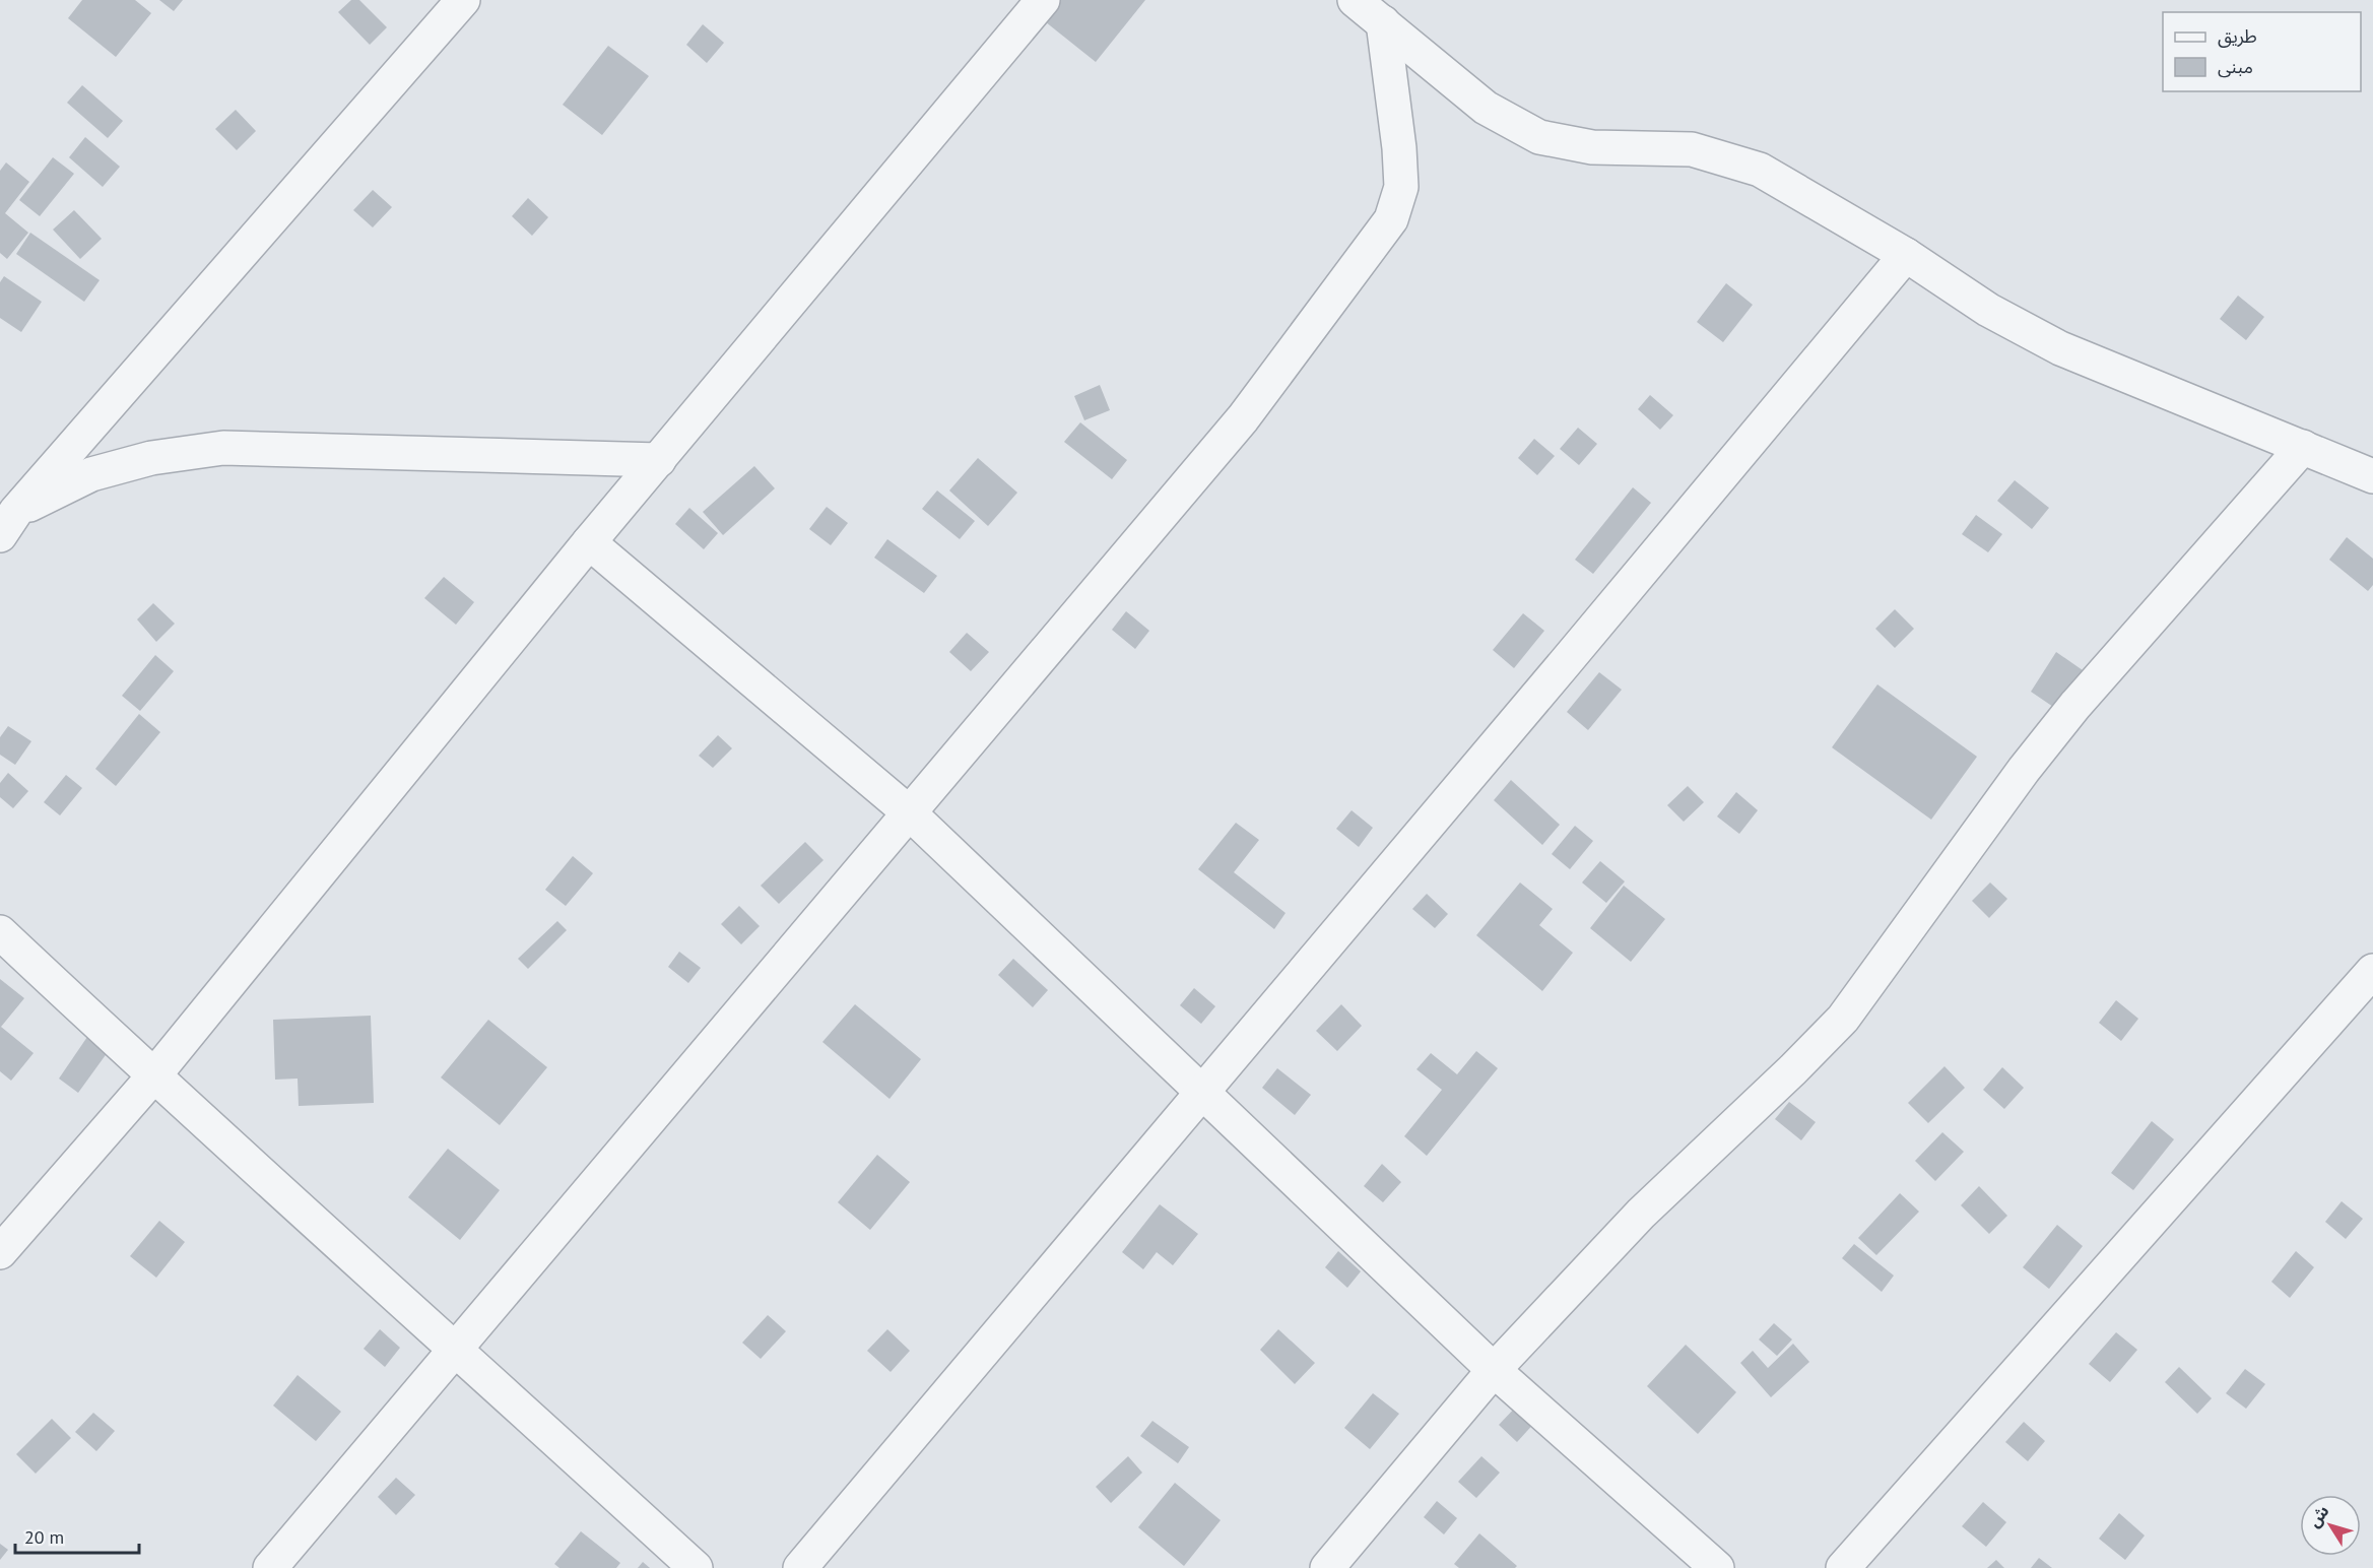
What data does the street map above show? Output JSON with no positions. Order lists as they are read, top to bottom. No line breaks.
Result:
{"legend":["طريق","مبنى"],"scale_bar":"20 m","north":"top left"}
